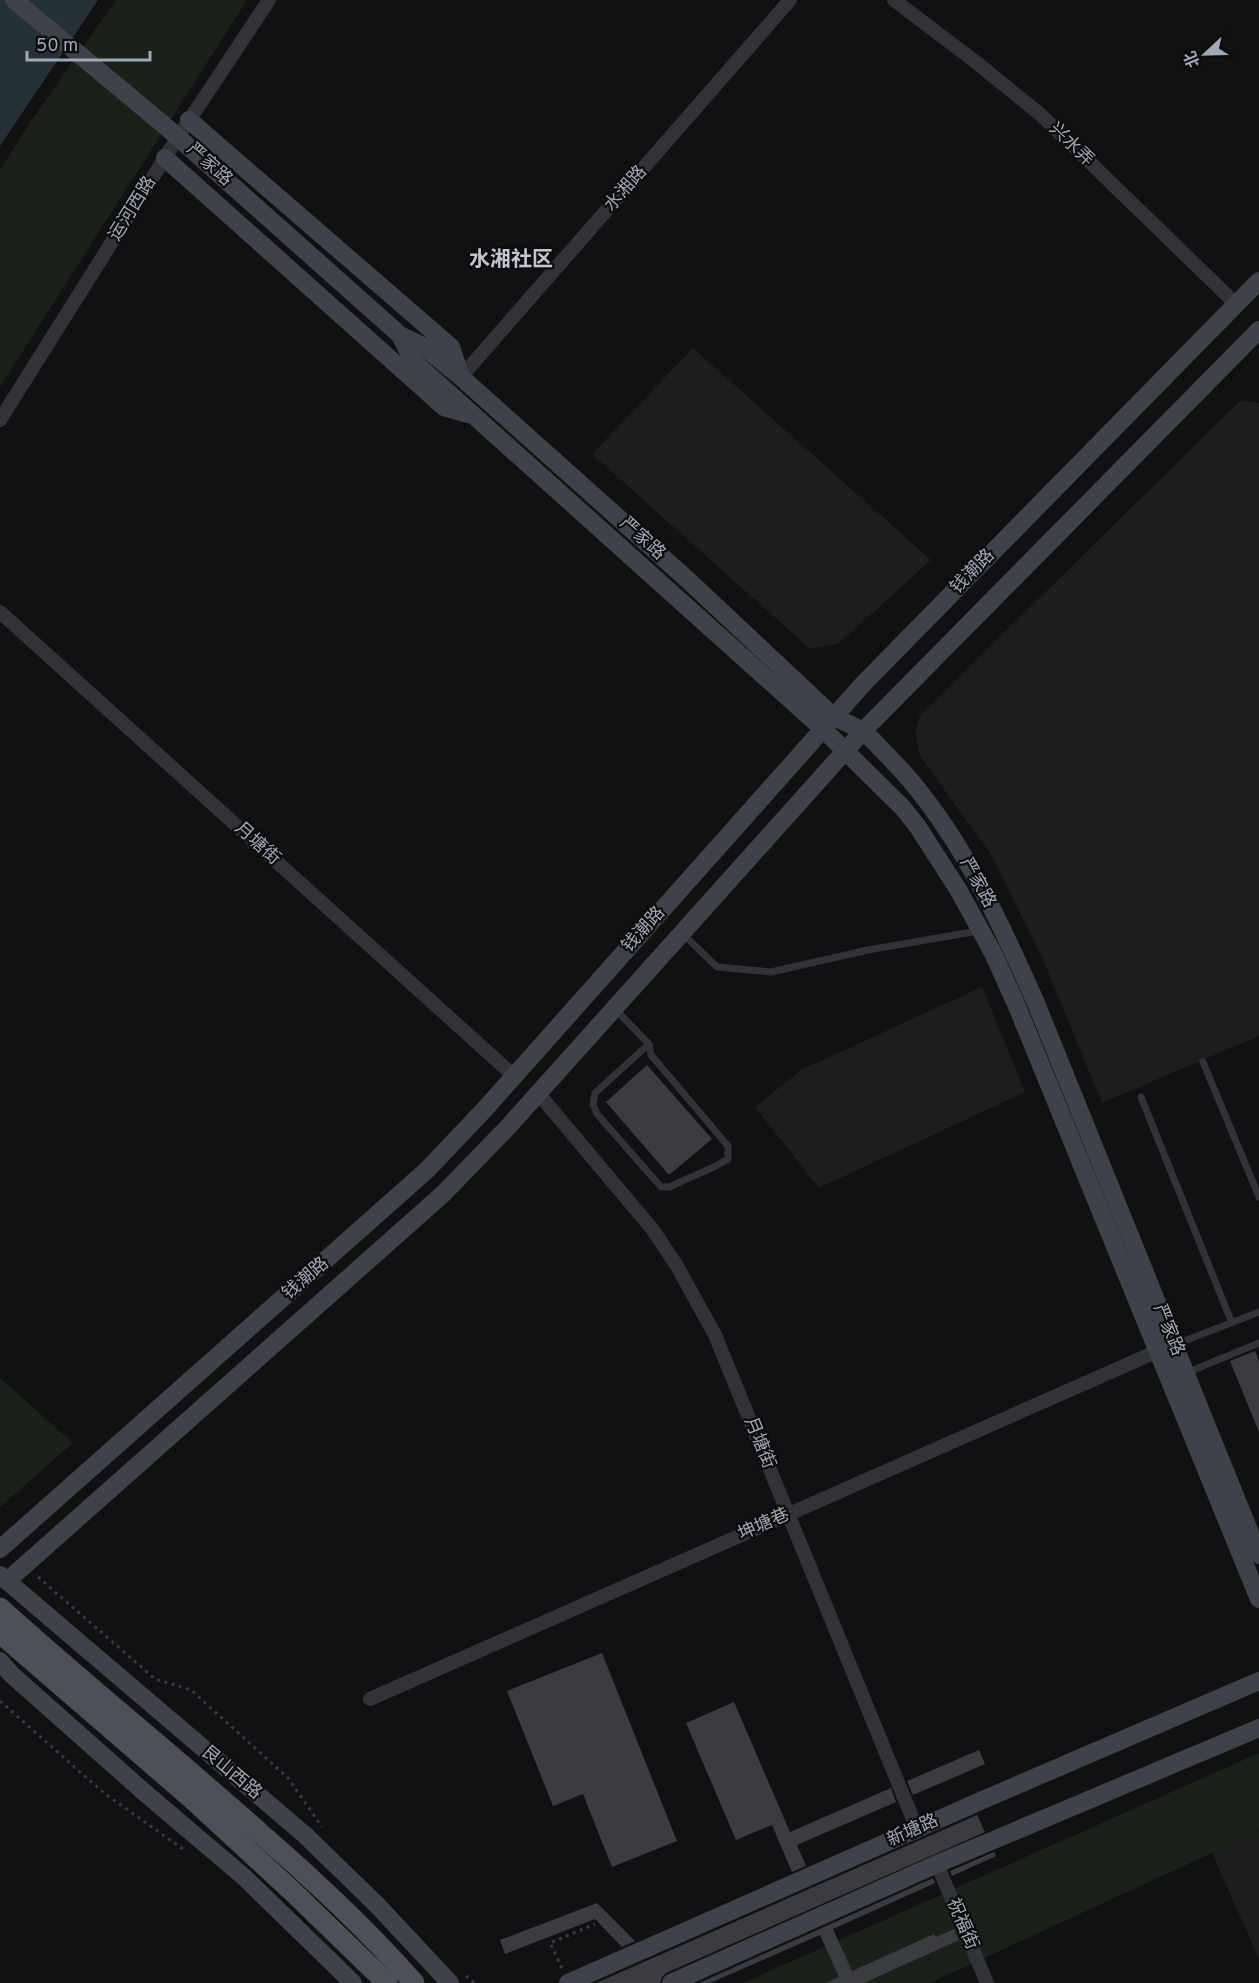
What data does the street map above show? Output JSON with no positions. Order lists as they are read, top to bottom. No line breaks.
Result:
{"streets":{"main road":["严家路","钱潮路","艮山西路","新塘路"],"street":["兴水弄","水湘路","运河西路","月塘街","坤塘巷","祝福街"]},"crossings":[["兴水弄","钱潮路"],["严家路","水湘路"],["严家路","运河西路"],["严家路","钱潮路"],["严家路","坤塘巷"],["钱潮路","月塘街"],["钱潮路","艮山西路"],["月塘街","坤塘巷"],["月塘街","新塘路"]],"districts":["水湘社区"],"scale_bar":"50 m","north":"left"}
